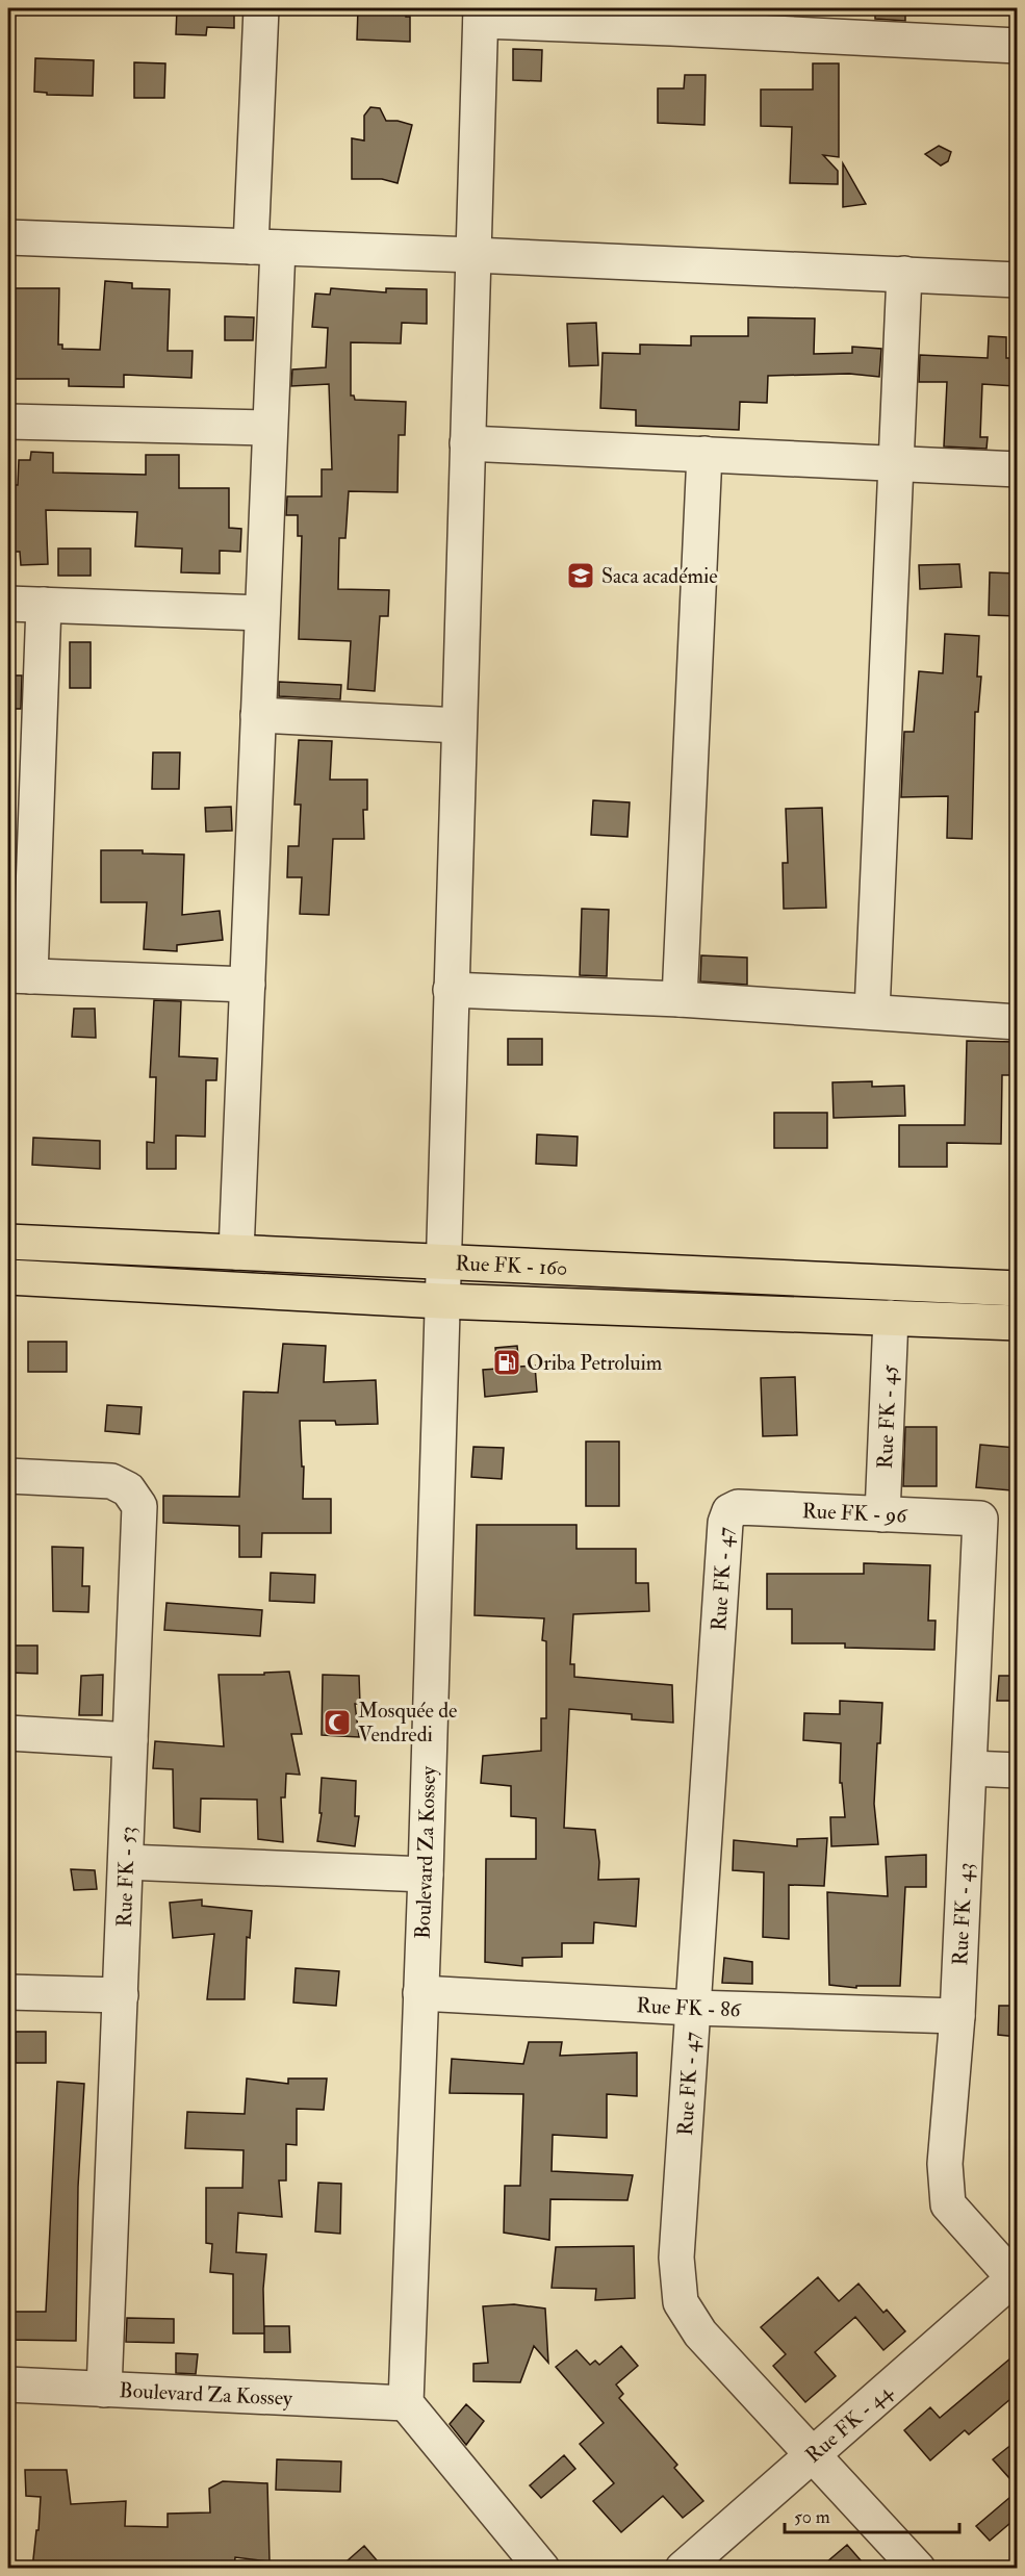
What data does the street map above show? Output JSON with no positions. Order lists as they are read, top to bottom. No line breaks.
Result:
{"streets":{"main road":["Rue FK - 160"],"street":["Rue FK - 45","Rue FK - 96","Rue FK - 47","Boulevard Za Kossey","Rue FK - 53","Rue FK - 43","Rue FK - 86","Rue FK - 44"]},"crossings":[["Rue FK - 160","Rue FK - 45"],["Rue FK - 160","Boulevard Za Kossey"],["Rue FK - 45","Rue FK - 96"],["Rue FK - 96","Rue FK - 47"],["Rue FK - 96","Rue FK - 43"],["Rue FK - 47","Rue FK - 86"],["Rue FK - 47","Rue FK - 44"],["Boulevard Za Kossey","Rue FK - 53"],["Boulevard Za Kossey","Rue FK - 86"],["Rue FK - 43","Rue FK - 86"],["Rue FK - 43","Rue FK - 44"]],"places":{"school or university":["Saca académie"],"fuel station":["Oriba Petroluim"],"mosque":["Mosquée de Vendredi"]},"scale_bar":"50 m"}
